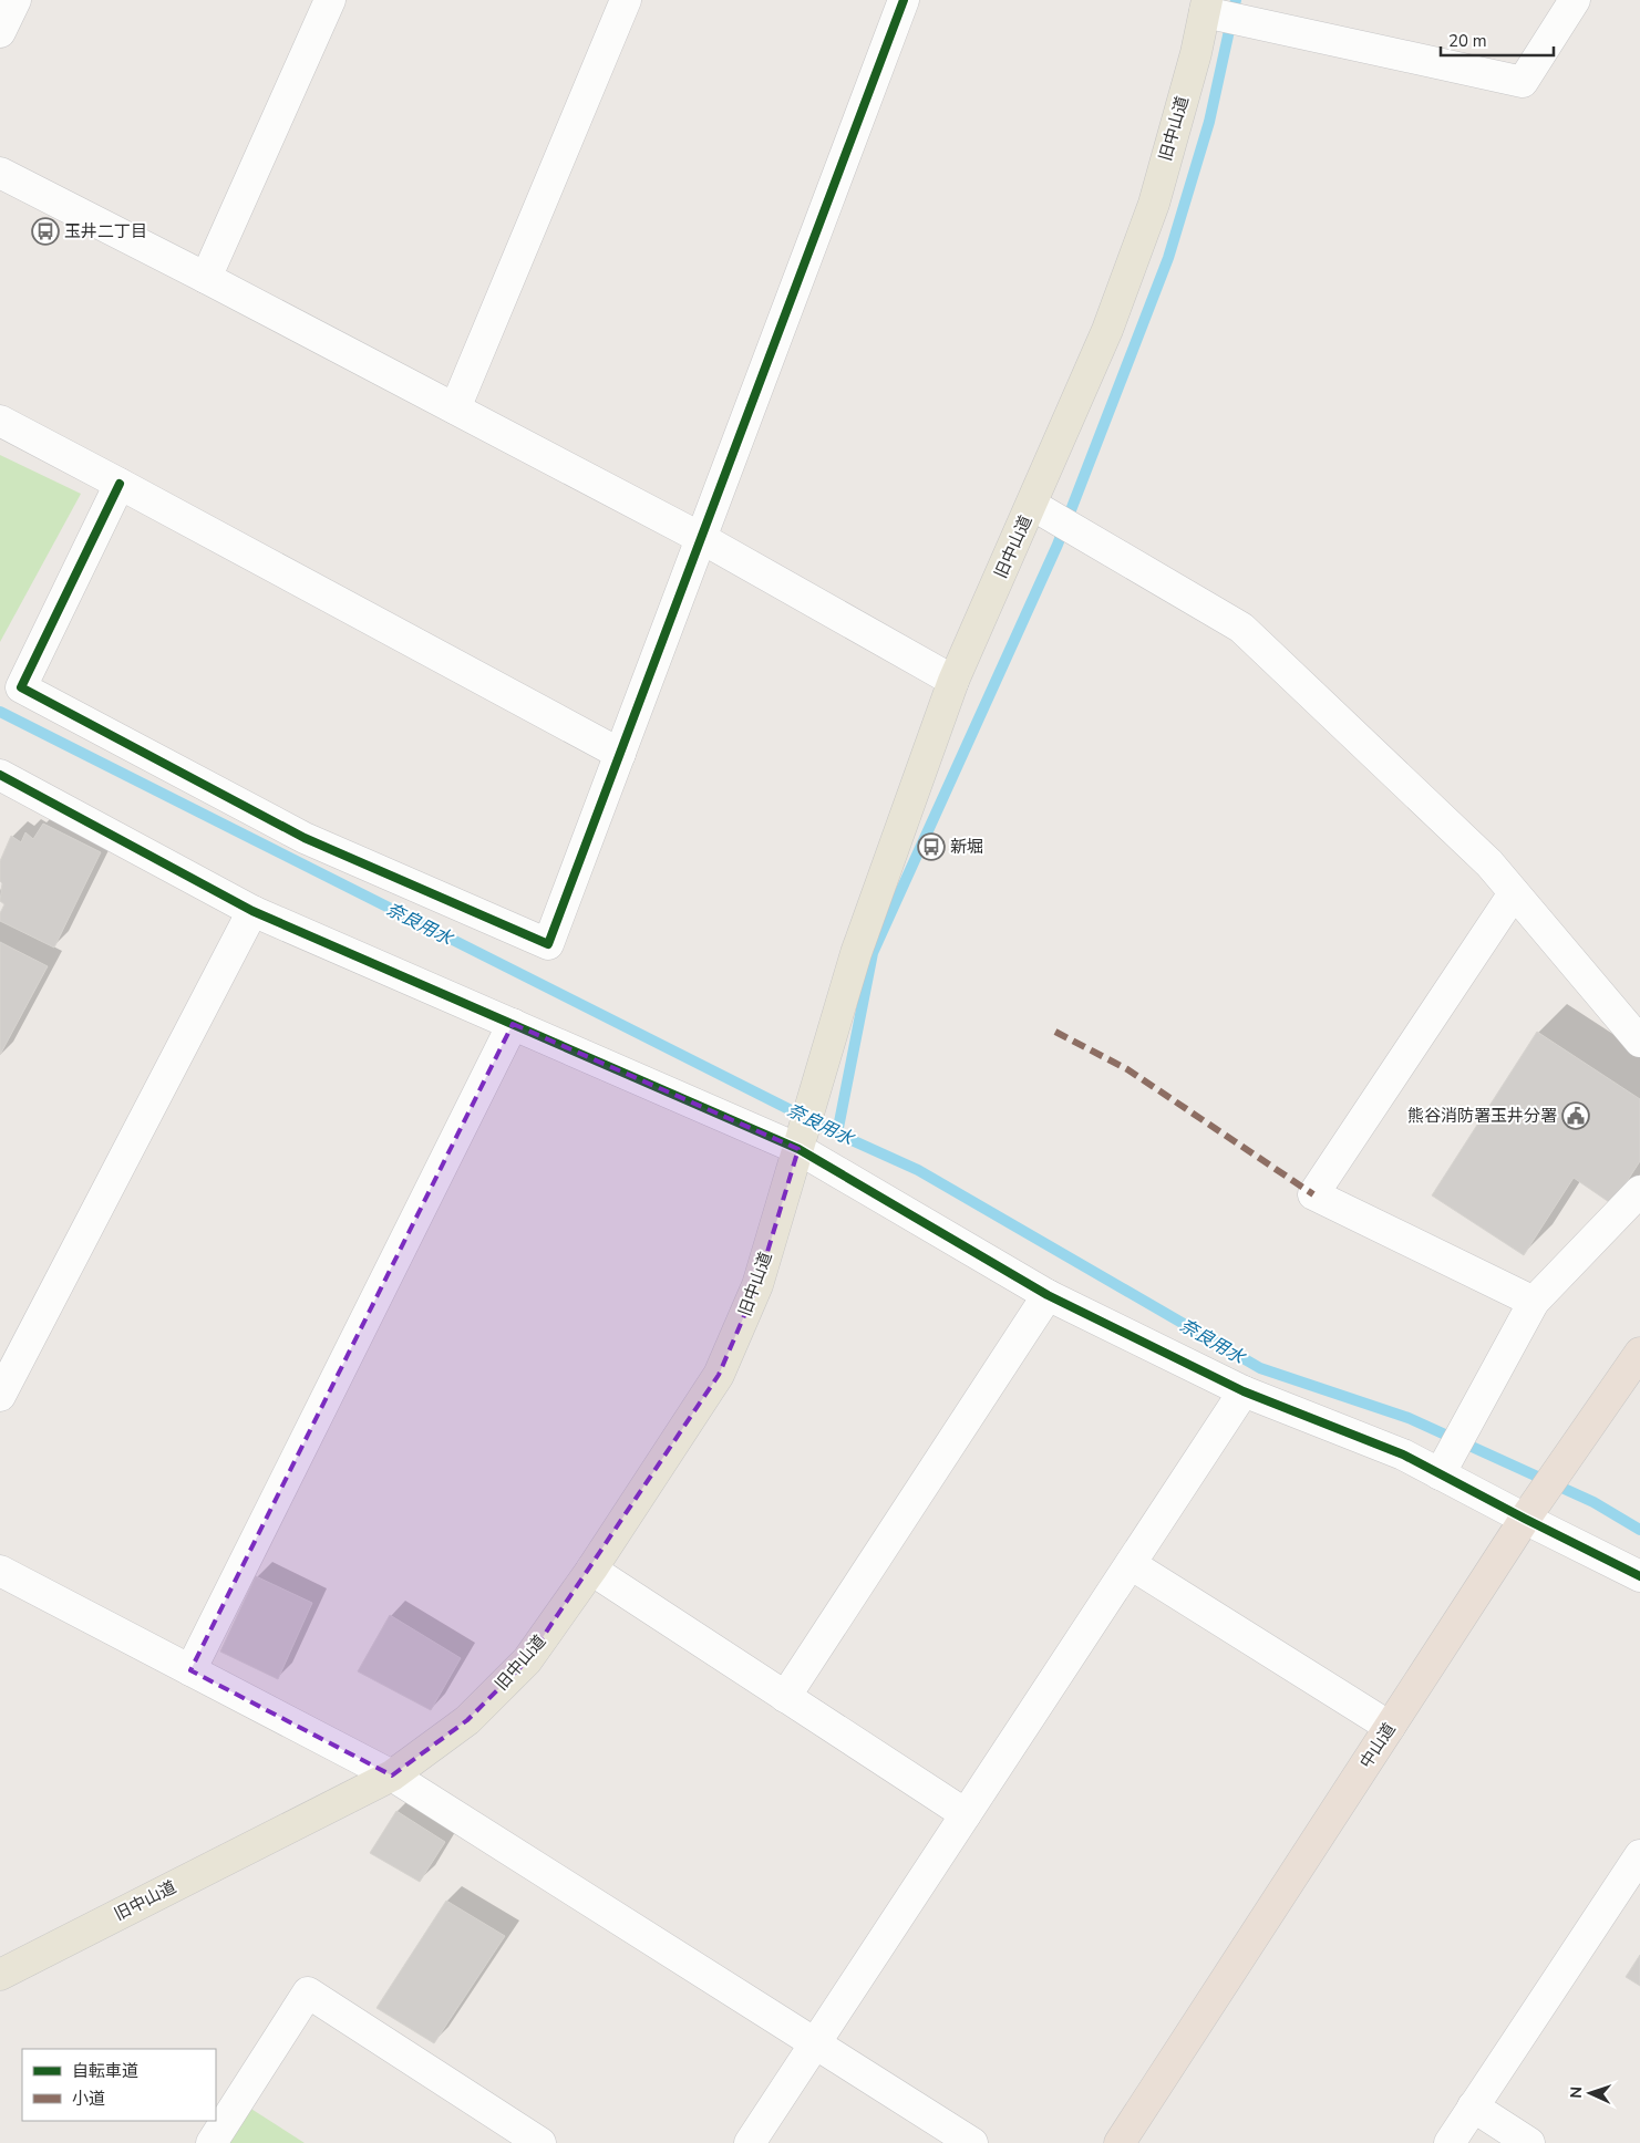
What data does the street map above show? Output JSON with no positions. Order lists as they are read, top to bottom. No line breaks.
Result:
{"streets":{"highway":["中山道"],"main road":["旧中山道"]},"water":["奈良用水"],"places":{"bus stop":["玉井二丁目","新堀"],"public building":["熊谷消防署玉井分署"]},"legend":["自転車道","小道"],"scale_bar":"20 m","north":"left"}
